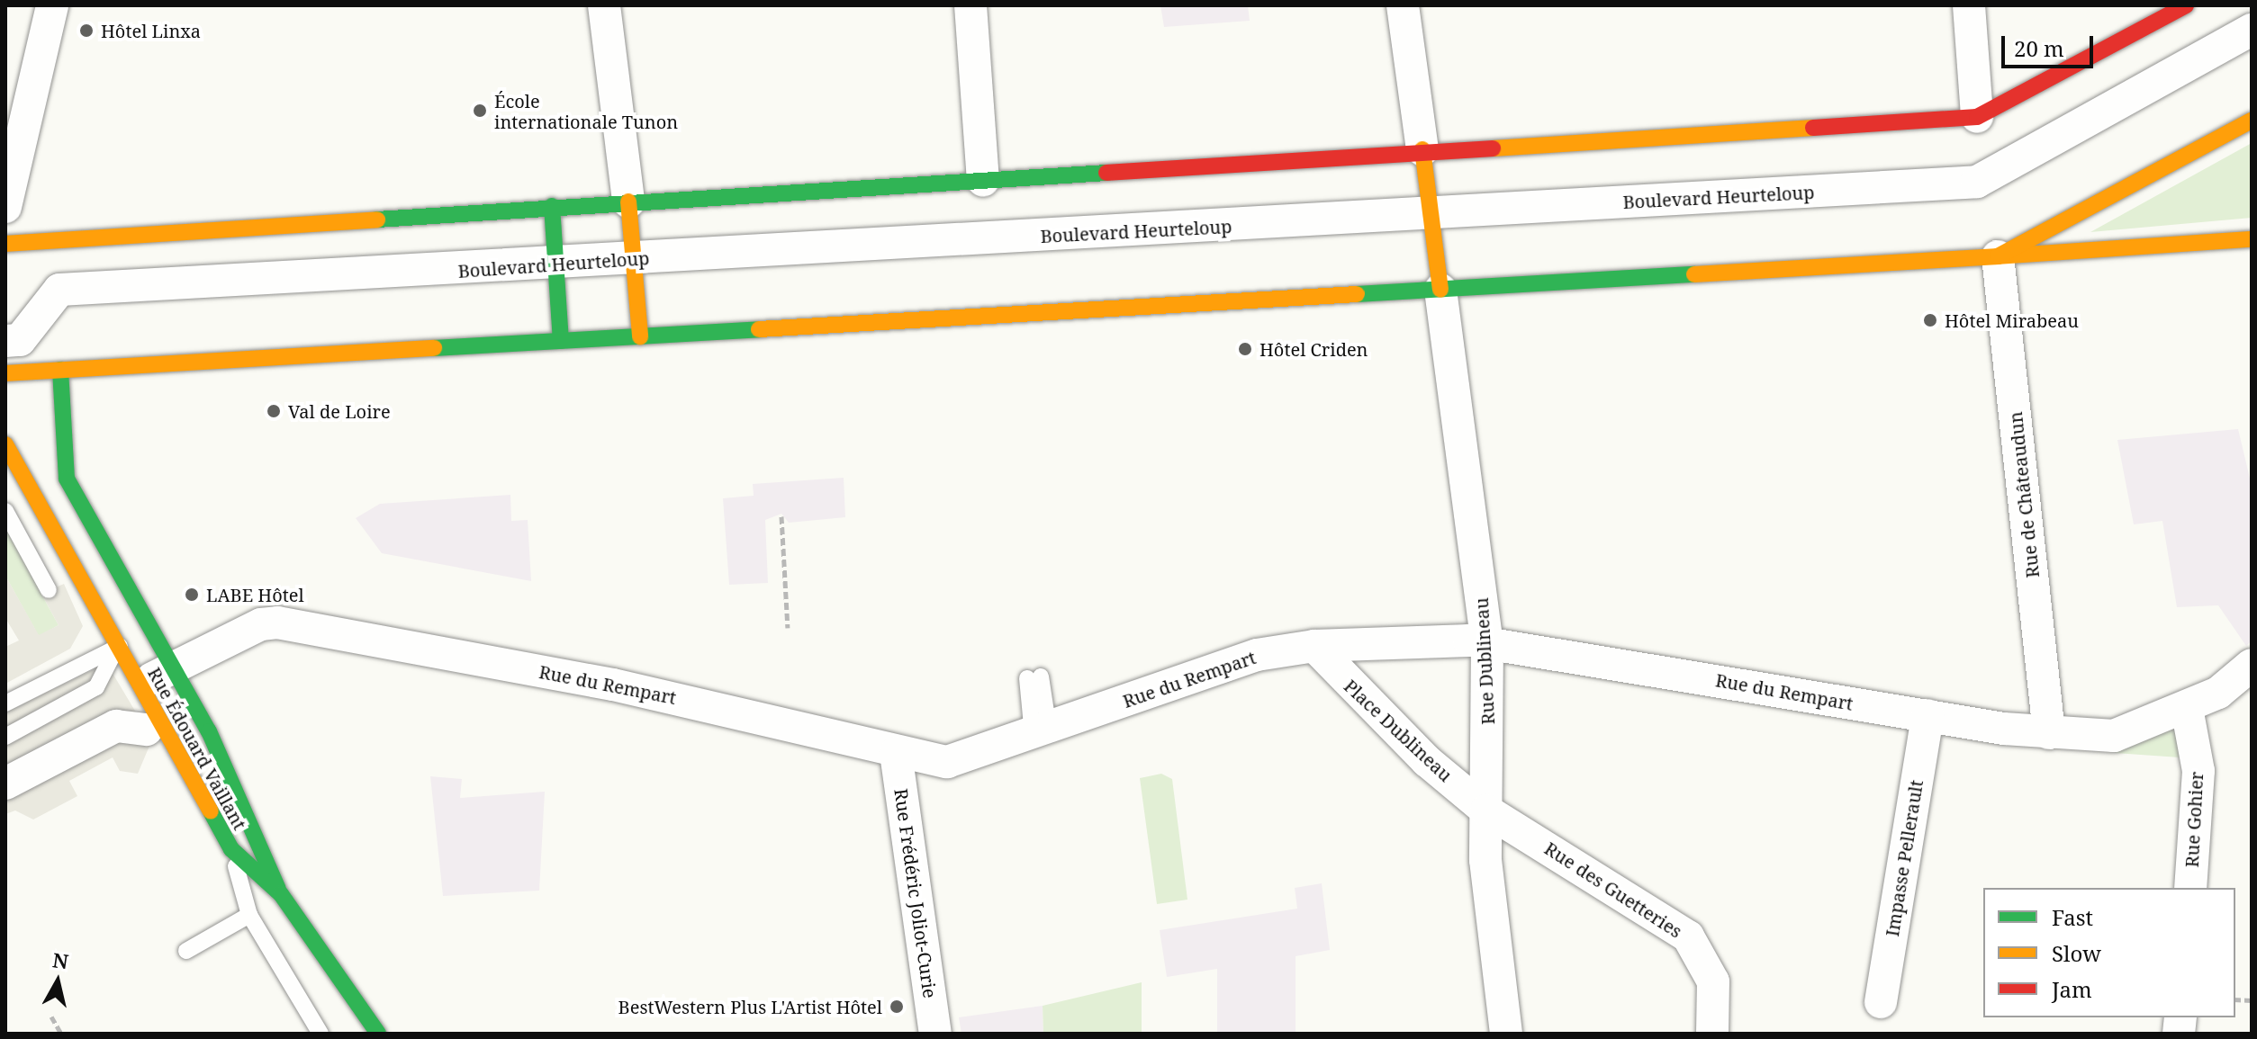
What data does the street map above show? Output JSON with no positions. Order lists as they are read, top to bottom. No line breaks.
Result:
{"streets":{"main road":["Rue Édouard Vaillant"],"street":["Boulevard Heurteloup","Rue de Châteaudun","Rue Dublineau","Rue du Rempart","Place Dublineau","Rue Gohier","Impasse Pellerault","Rue des Guetteries","Rue Frédéric Joliot-Curie"]},"crossings":[["Rue de Châteaudun","Rue du Rempart"],["Rue Dublineau","Rue du Rempart"],["Rue Dublineau","Place Dublineau"],["Rue Dublineau","Rue des Guetteries"],["Rue du Rempart","Place Dublineau"],["Rue du Rempart","Rue Édouard Vaillant"],["Rue du Rempart","Rue Gohier"],["Rue du Rempart","Impasse Pellerault"],["Rue du Rempart","Rue Frédéric Joliot-Curie"],["Place Dublineau","Rue des Guetteries"]],"places":["Hôtel Linxa","École internationale Tunon","Hôtel Mirabeau","Hôtel Criden","Val de Loire","LABE Hôtel","BestWestern Plus L'Artist Hôtel"],"legend":["Fast","Slow","Jam"],"scale_bar":"20 m","north":"top"}
